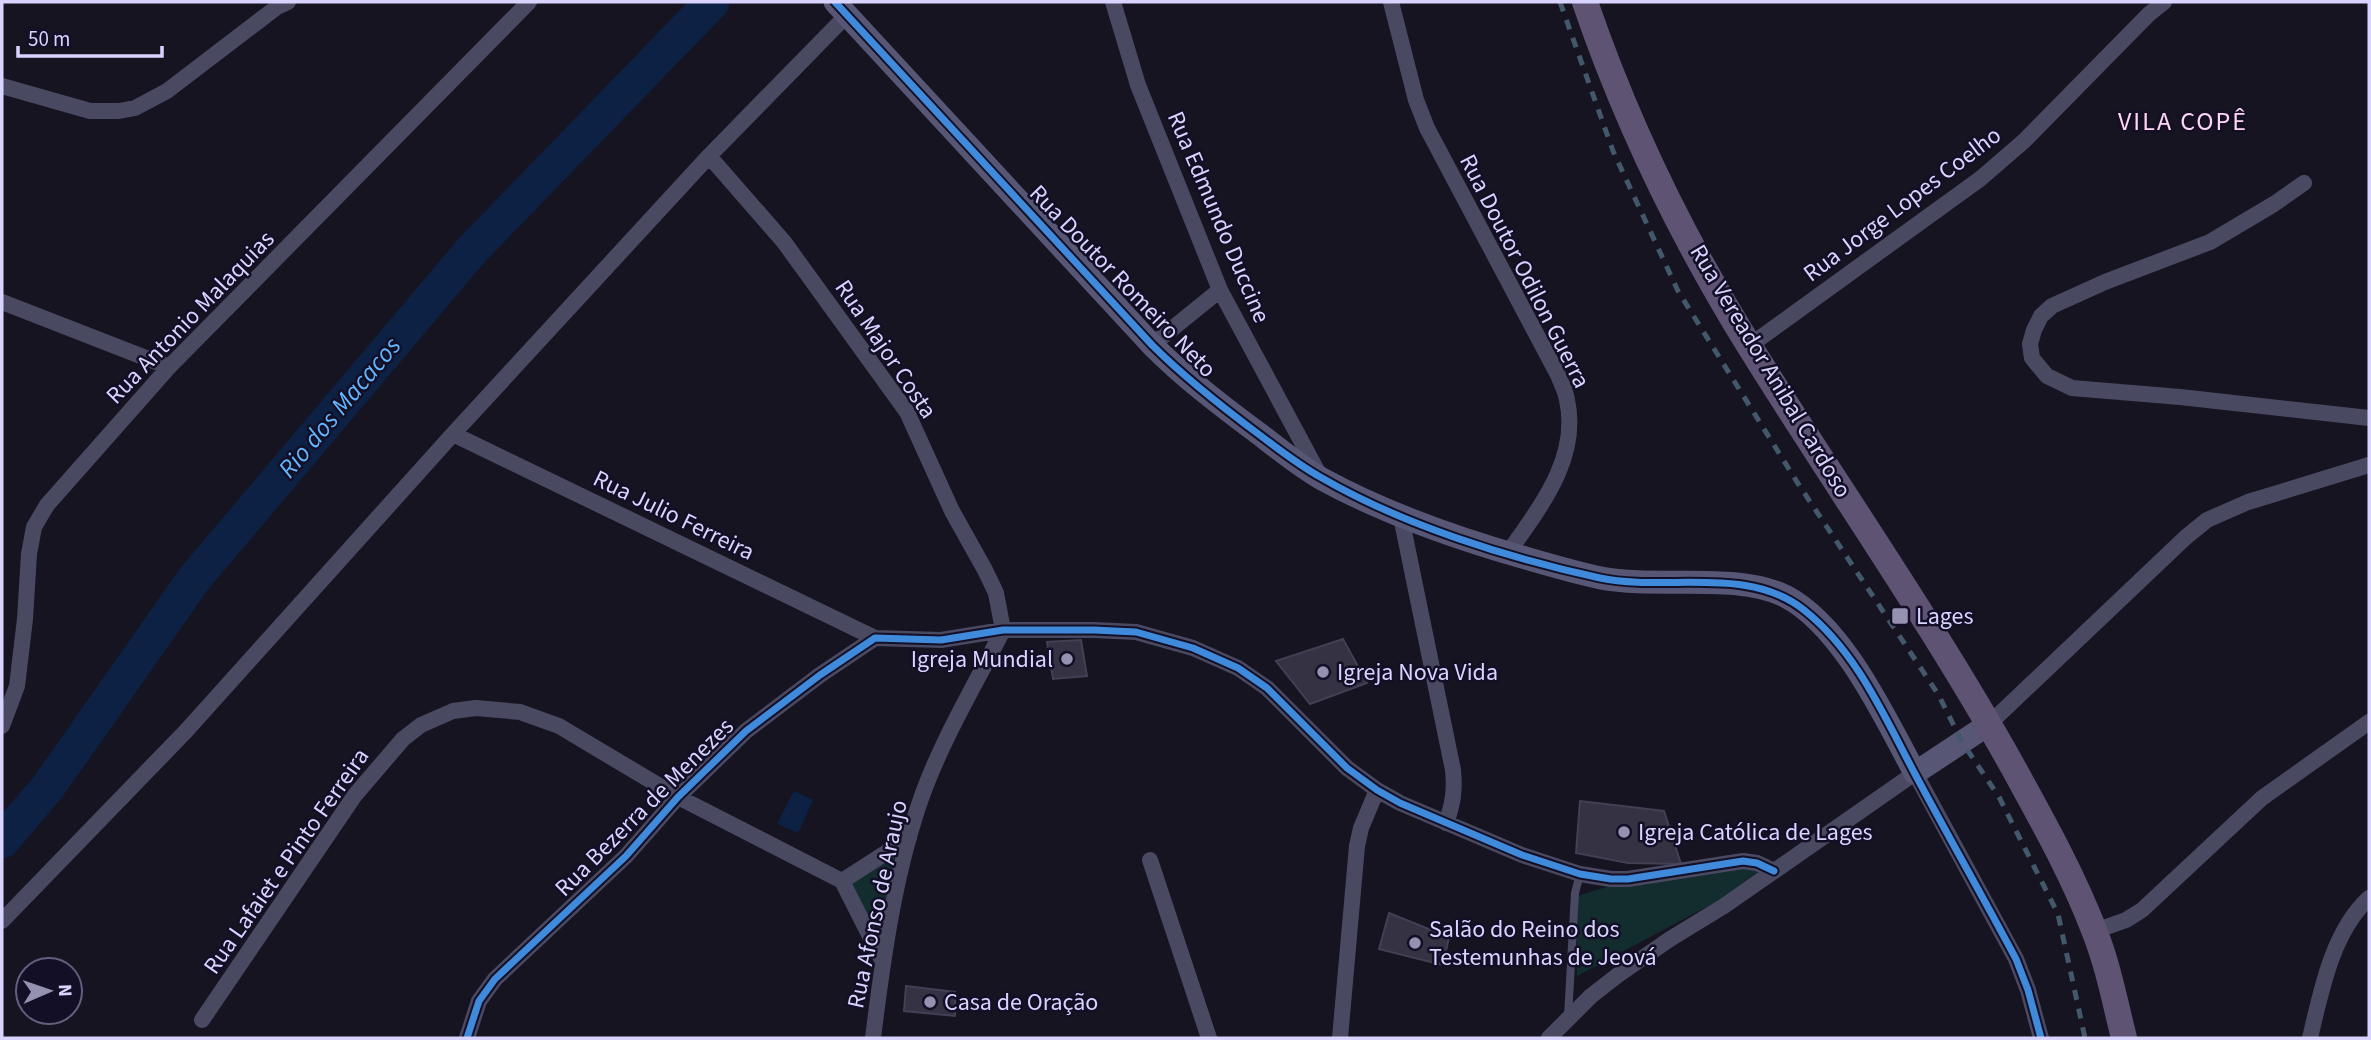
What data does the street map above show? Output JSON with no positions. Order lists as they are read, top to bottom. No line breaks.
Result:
{"streets":{"main road":["Rua Vereador Anibal Cardoso"],"street":["Rua Jorge Lopes Coelho","Rua Edmundo Duccine","Rua Doutor Odilon Guerra","Rua Doutor Romeiro Neto","Rua Antonio Malaquias","Rua Major Costa","Rua Julio Ferreira","Rua Bezerra de Menezes","Rua Lafaiet e Pinto Ferreira","Rua Afonso de Araujo"]},"crossings":[["Rua Jorge Lopes Coelho","Rua Vereador Anibal Cardoso"],["Rua Edmundo Duccine","Rua Doutor Romeiro Neto"],["Rua Doutor Odilon Guerra","Rua Doutor Romeiro Neto"],["Rua Major Costa","Rua Afonso de Araujo"],["Rua Julio Ferreira","Rua Bezerra de Menezes"],["Rua Bezerra de Menezes","Rua Lafaiet e Pinto Ferreira"]],"districts":["VILA COPÊ"],"water":["Rio dos Macacos"],"places":{"transit":["Lages"],"other":["Igreja Mundial","Igreja Nova Vida","Igreja Católica de Lages","Salão do Reino dos Testemunhas de Jeová","Casa de Oração"]},"scale_bar":"50 m","north":"right"}
